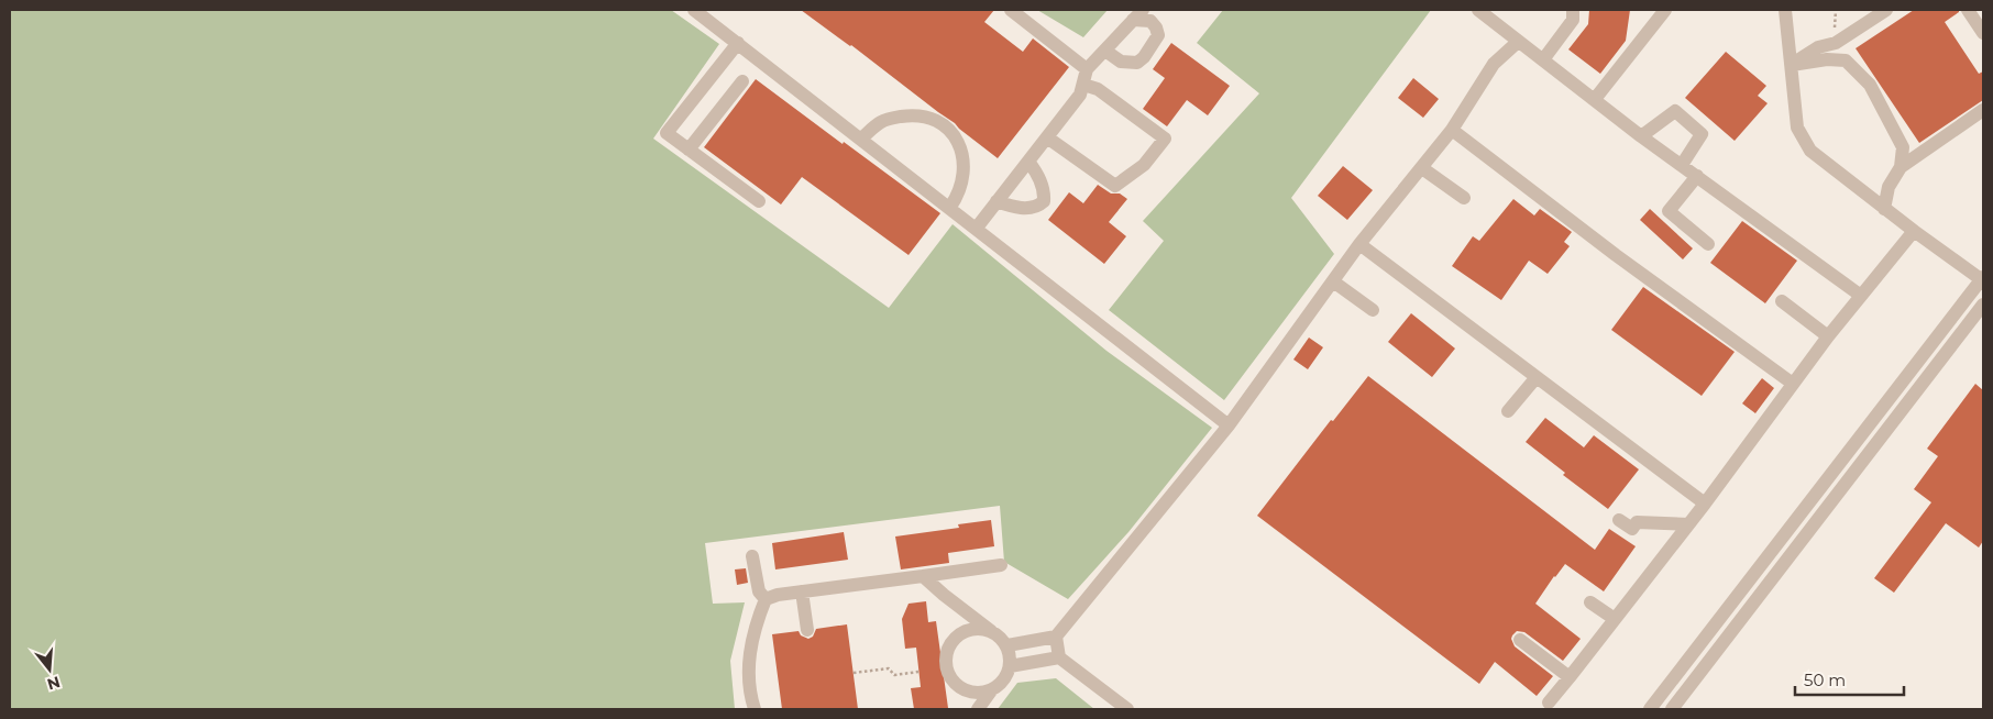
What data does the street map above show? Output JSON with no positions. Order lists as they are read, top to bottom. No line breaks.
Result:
{"scale_bar":"50 m","north":"bottom"}
